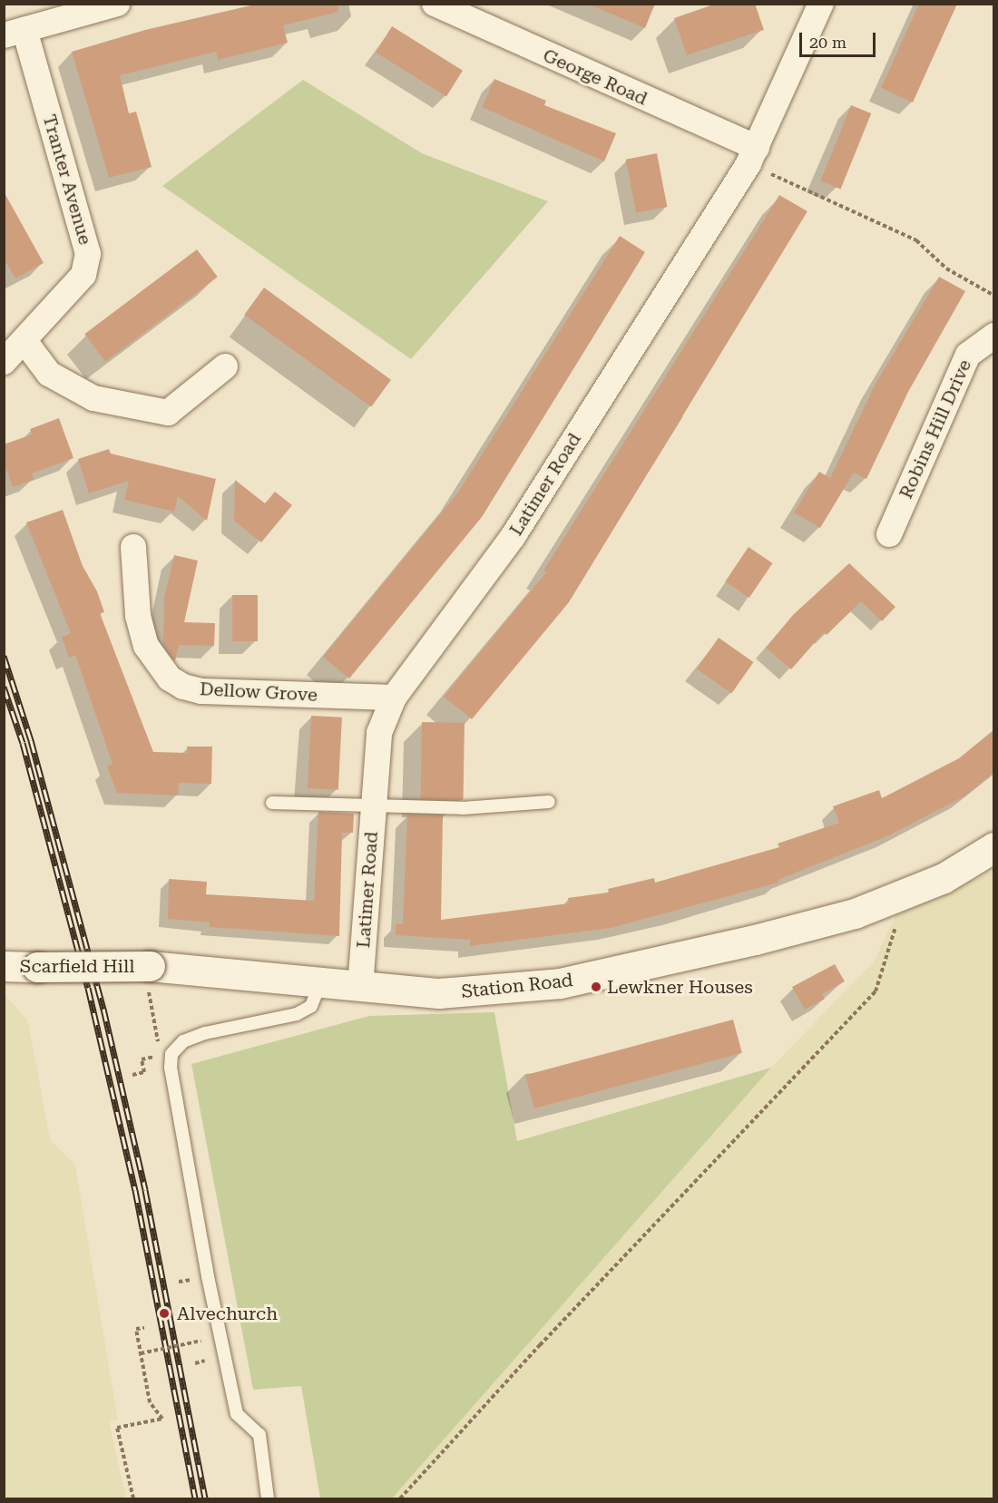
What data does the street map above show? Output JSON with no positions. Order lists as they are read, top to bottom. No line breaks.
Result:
{"streets":{"street":["George Road","Tranter Avenue","Robins Hill Drive","Latimer Road","Dellow Grove","Scarfield Hill","Station Road"]},"crossings":[["George Road","Latimer Road"],["Latimer Road","Dellow Grove"],["Latimer Road","Station Road"],["Scarfield Hill","Station Road"]],"places":["Lewkner Houses","Alvechurch"],"scale_bar":"20 m"}
